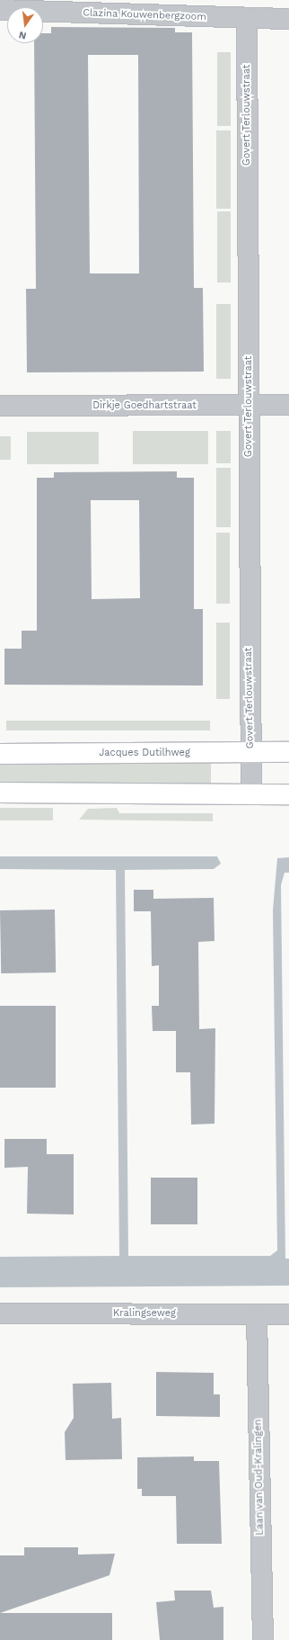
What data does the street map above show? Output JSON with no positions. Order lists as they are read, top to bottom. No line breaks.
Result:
{"streets":{"main road":["Jacques Dutilhweg"],"street":["Clazina Kouwenbergzoom","Govert Terlouwstraat","Dirkje Goedhartstraat","Kralingseweg","Laan van Oud-Kralingen"]},"crossings":[["Clazina Kouwenbergzoom","Govert Terlouwstraat"],["Govert Terlouwstraat","Dirkje Goedhartstraat"],["Govert Terlouwstraat","Jacques Dutilhweg"],["Kralingseweg","Laan van Oud-Kralingen"]],"north":"bottom"}
